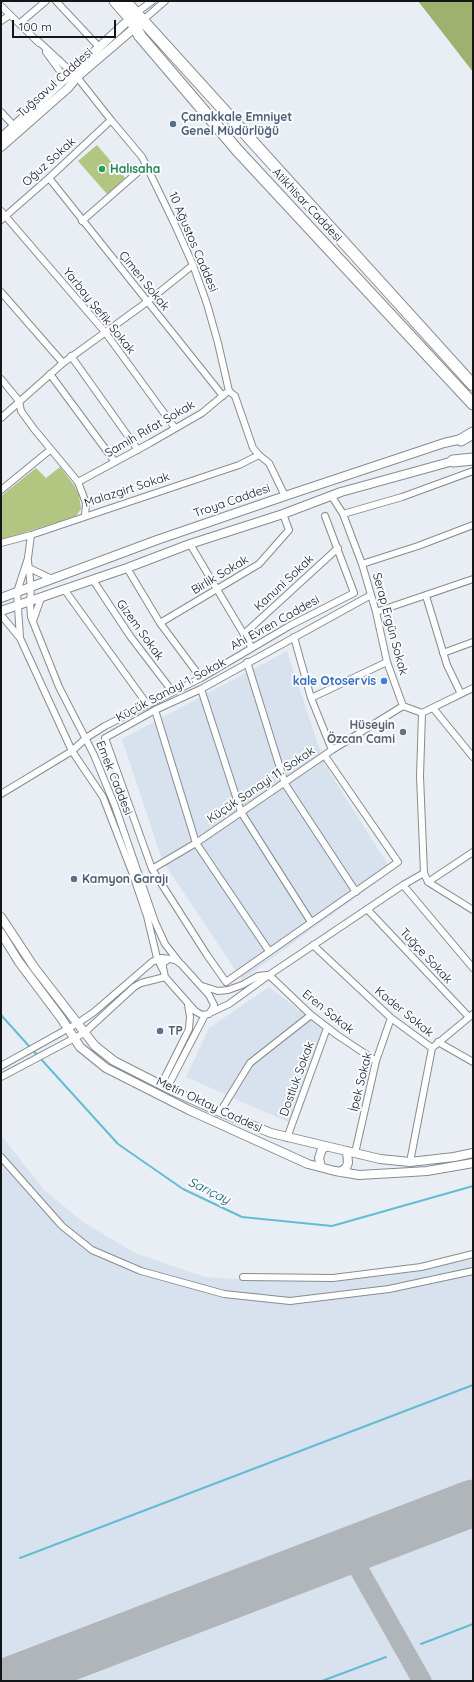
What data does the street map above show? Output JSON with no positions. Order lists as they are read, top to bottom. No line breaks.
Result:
{"streets":{"highway":["Atikhisar Caddesi"],"main road":["Tuğsavul Caddesi","Troya Caddesi","Metin Oktay Caddesi"],"street":["Oğuz Sokak","10 Ağustos Caddesi","Çimen Sokak","Yarbay Şefik Sokak","Samih Rıfat Sokak","Malazgirt Sokak","Birlik Sokak","Kanuni Sokak","Ahi Evren Caddesi","Serap Ergün Sokak","Gizem Sokak","Küçük Sanayi 1. Sokak","Emek Caddesi","Küçük Sanayi 11. Sokak","Tuğçe Sokak","Eren Sokak","Kader Sokak","Dostluk Sokak","İpek Sokak"]},"crossings":[["Tuğsavul Caddesi","Atikhisar Caddesi"],["Tuğsavul Caddesi","10 Ağustos Caddesi"],["Oğuz Sokak","10 Ağustos Caddesi"],["Oğuz Sokak","Çimen Sokak"],["Oğuz Sokak","Yarbay Şefik Sokak"],["10 Ağustos Caddesi","Samih Rıfat Sokak"],["10 Ağustos Caddesi","Malazgirt Sokak"],["10 Ağustos Caddesi","Troya Caddesi"],["Çimen Sokak","Samih Rıfat Sokak"],["Yarbay Şefik Sokak","Samih Rıfat Sokak"],["Troya Caddesi","Emek Caddesi"],["Kanuni Sokak","Ahi Evren Caddesi"],["Ahi Evren Caddesi","Gizem Sokak"],["Ahi Evren Caddesi","Emek Caddesi"],["Serap Ergün Sokak","Küçük Sanayi 1. Sokak"],["Serap Ergün Sokak","Küçük Sanayi 11. Sokak"],["Küçük Sanayi 1. Sokak","Küçük Sanayi 11. Sokak"],["Eren Sokak","Dostluk Sokak"],["Eren Sokak","İpek Sokak"],["Kader Sokak","İpek Sokak"],["Kader Sokak","Metin Oktay Caddesi"],["Dostluk Sokak","Metin Oktay Caddesi"],["İpek Sokak","Metin Oktay Caddesi"]],"water":["Sarıçay"],"places":["Çanakkale Emniyet Genel Müdürlüğü","Halısaha","kale Otoservis","Hüseyin Özcan Cami","Kamyon Garajı","TP"],"scale_bar":"100 m"}
